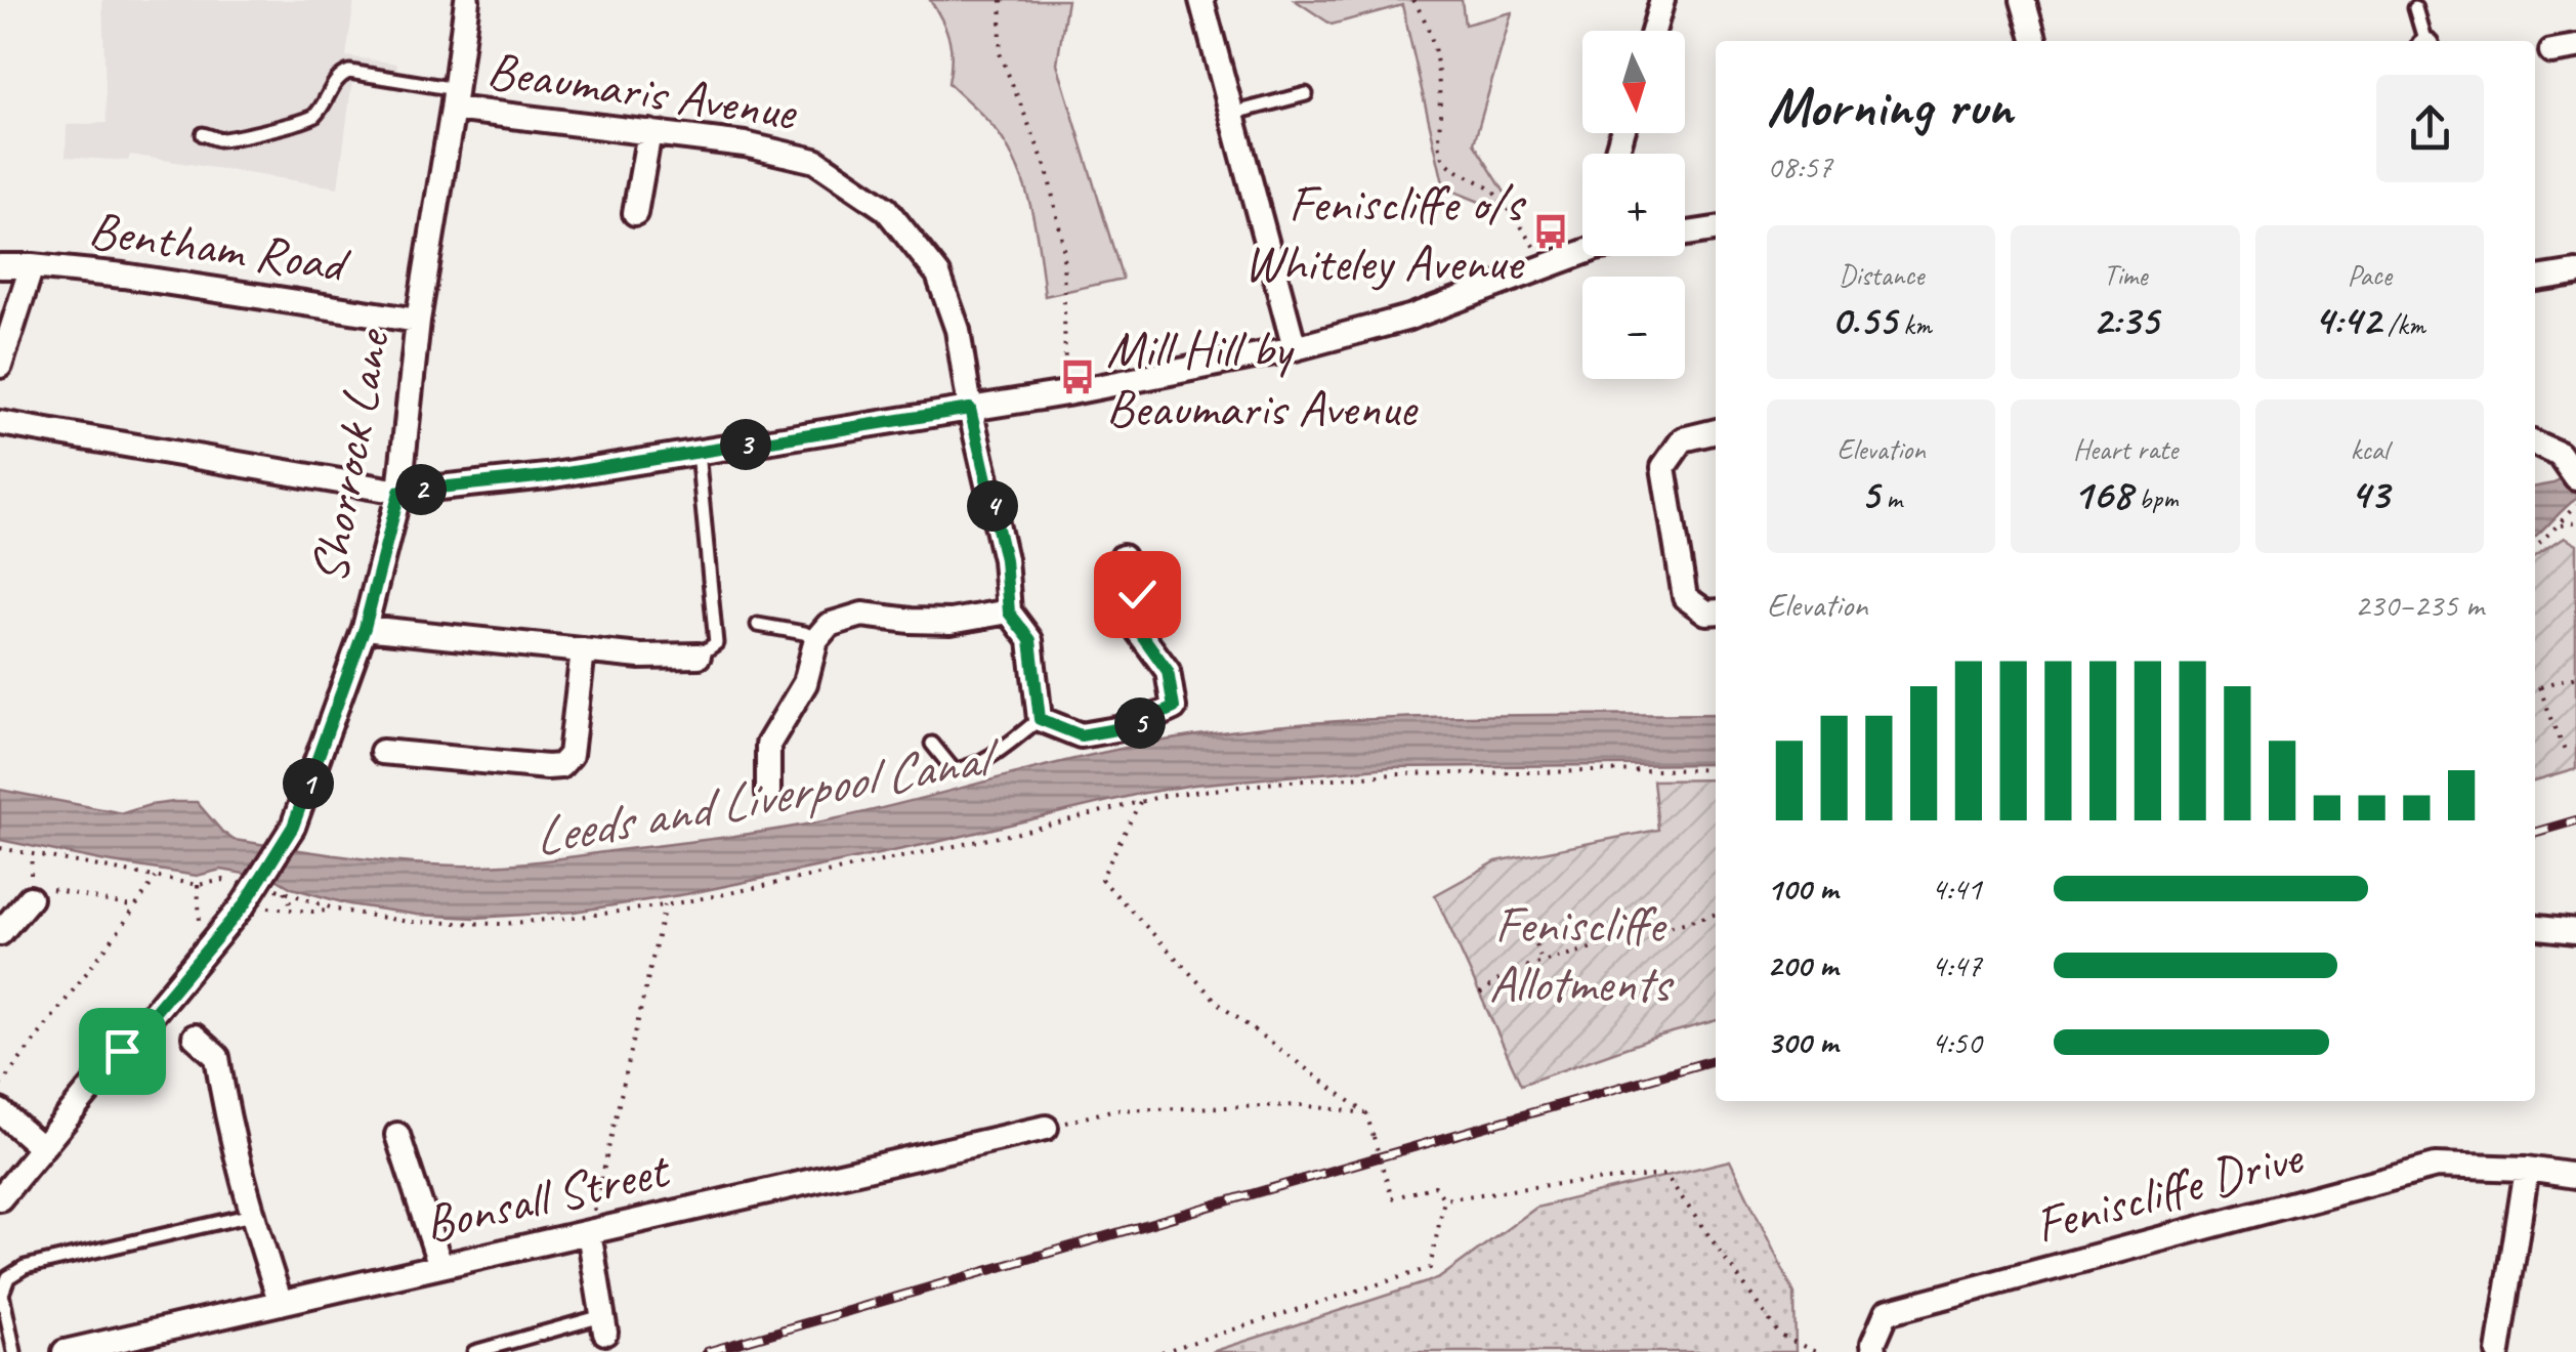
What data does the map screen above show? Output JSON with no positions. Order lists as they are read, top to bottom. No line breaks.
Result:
{"streets":{"street":["Beaumaris Avenue","Bentham Road","Shorrock Lane","Feniscliffe Drive","Bonsall Street"]},"crossings":[["Beaumaris Avenue","Shorrock Lane"],["Bentham Road","Shorrock Lane"]],"water":["Leeds and Liverpool Canal"],"parks":["Feniscliffe Allotments"],"places":{"bus stop":["Feniscliffe o/s Whiteley Avenue","Mill Hill by Beaumaris Avenue"]},"north":"bottom","page":{"map_buttons":["+","−"],"heading":["Morning run","08:57"],"stats":[["Distance","0.55 km"],["Time","2:35"],["Pace","4:42 /km"],["Elevation","5 m"],["Heart rate","168 bpm"],["kcal","43"]],"pins":["3","2","4","5","1"],"chart":["Elevation","230–235 m"],"list":[{"name":"100 m","note":"4:41"},{"name":"200 m","note":"4:47"},{"name":"300 m","note":"4:50"}]}}
